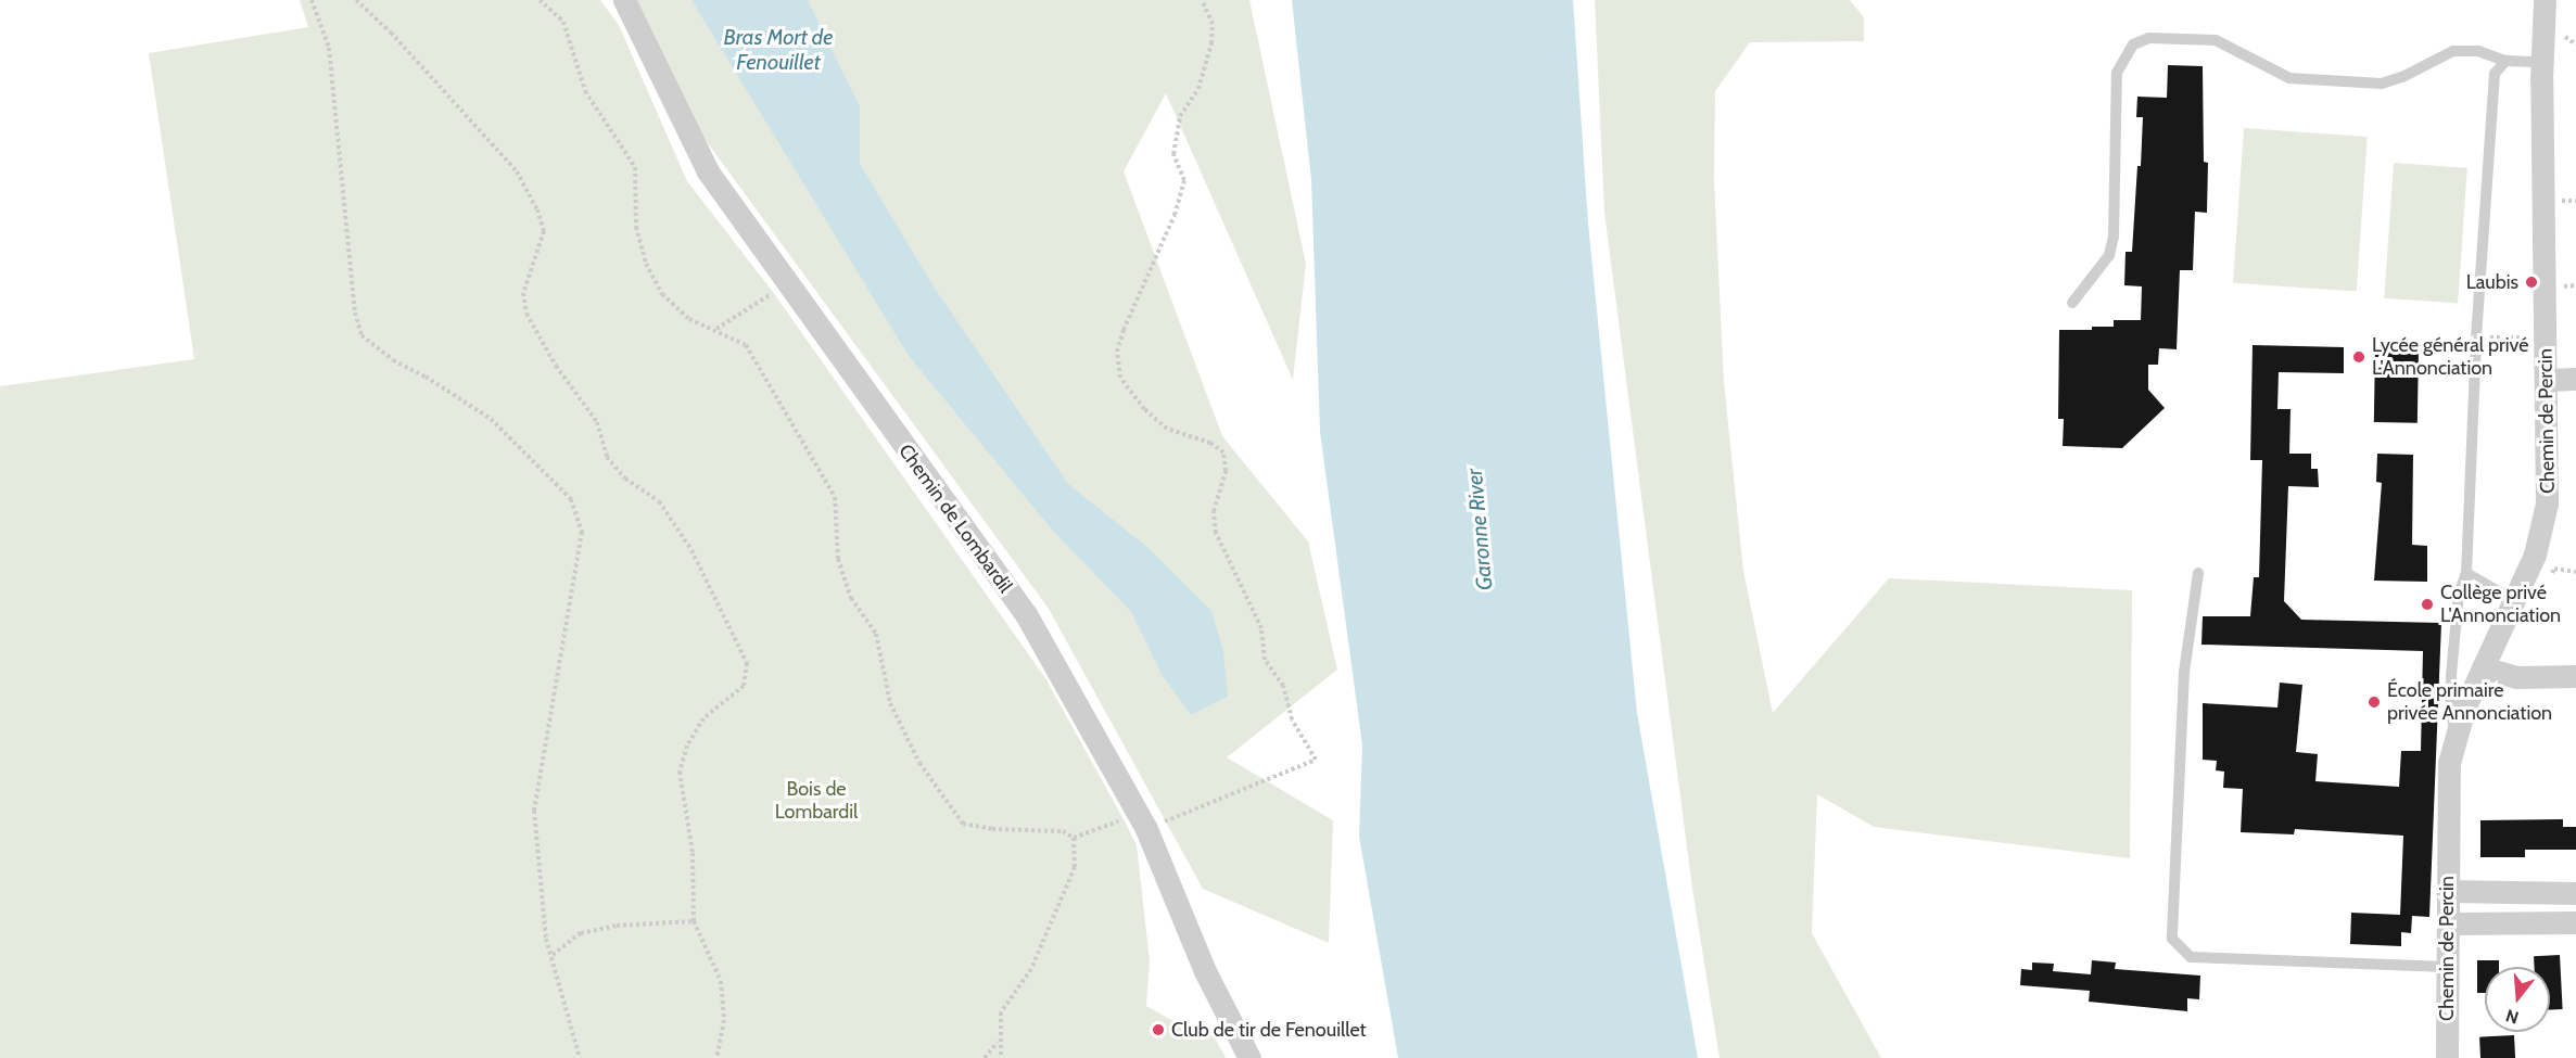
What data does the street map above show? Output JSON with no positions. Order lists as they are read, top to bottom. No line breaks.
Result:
{"streets":{"street":["Chemin de Percin","Chemin de Lombardil"]},"water":["Bras Mort de Fenouillet","Garonne River"],"parks":["Bois de Lombardil"],"places":["Laubis","Lycée général privé L'Annonciation","Collège privé L'Annonciation","École primaire privée Annonciation","Club de tir de Fenouillet"],"north":"bottom"}
